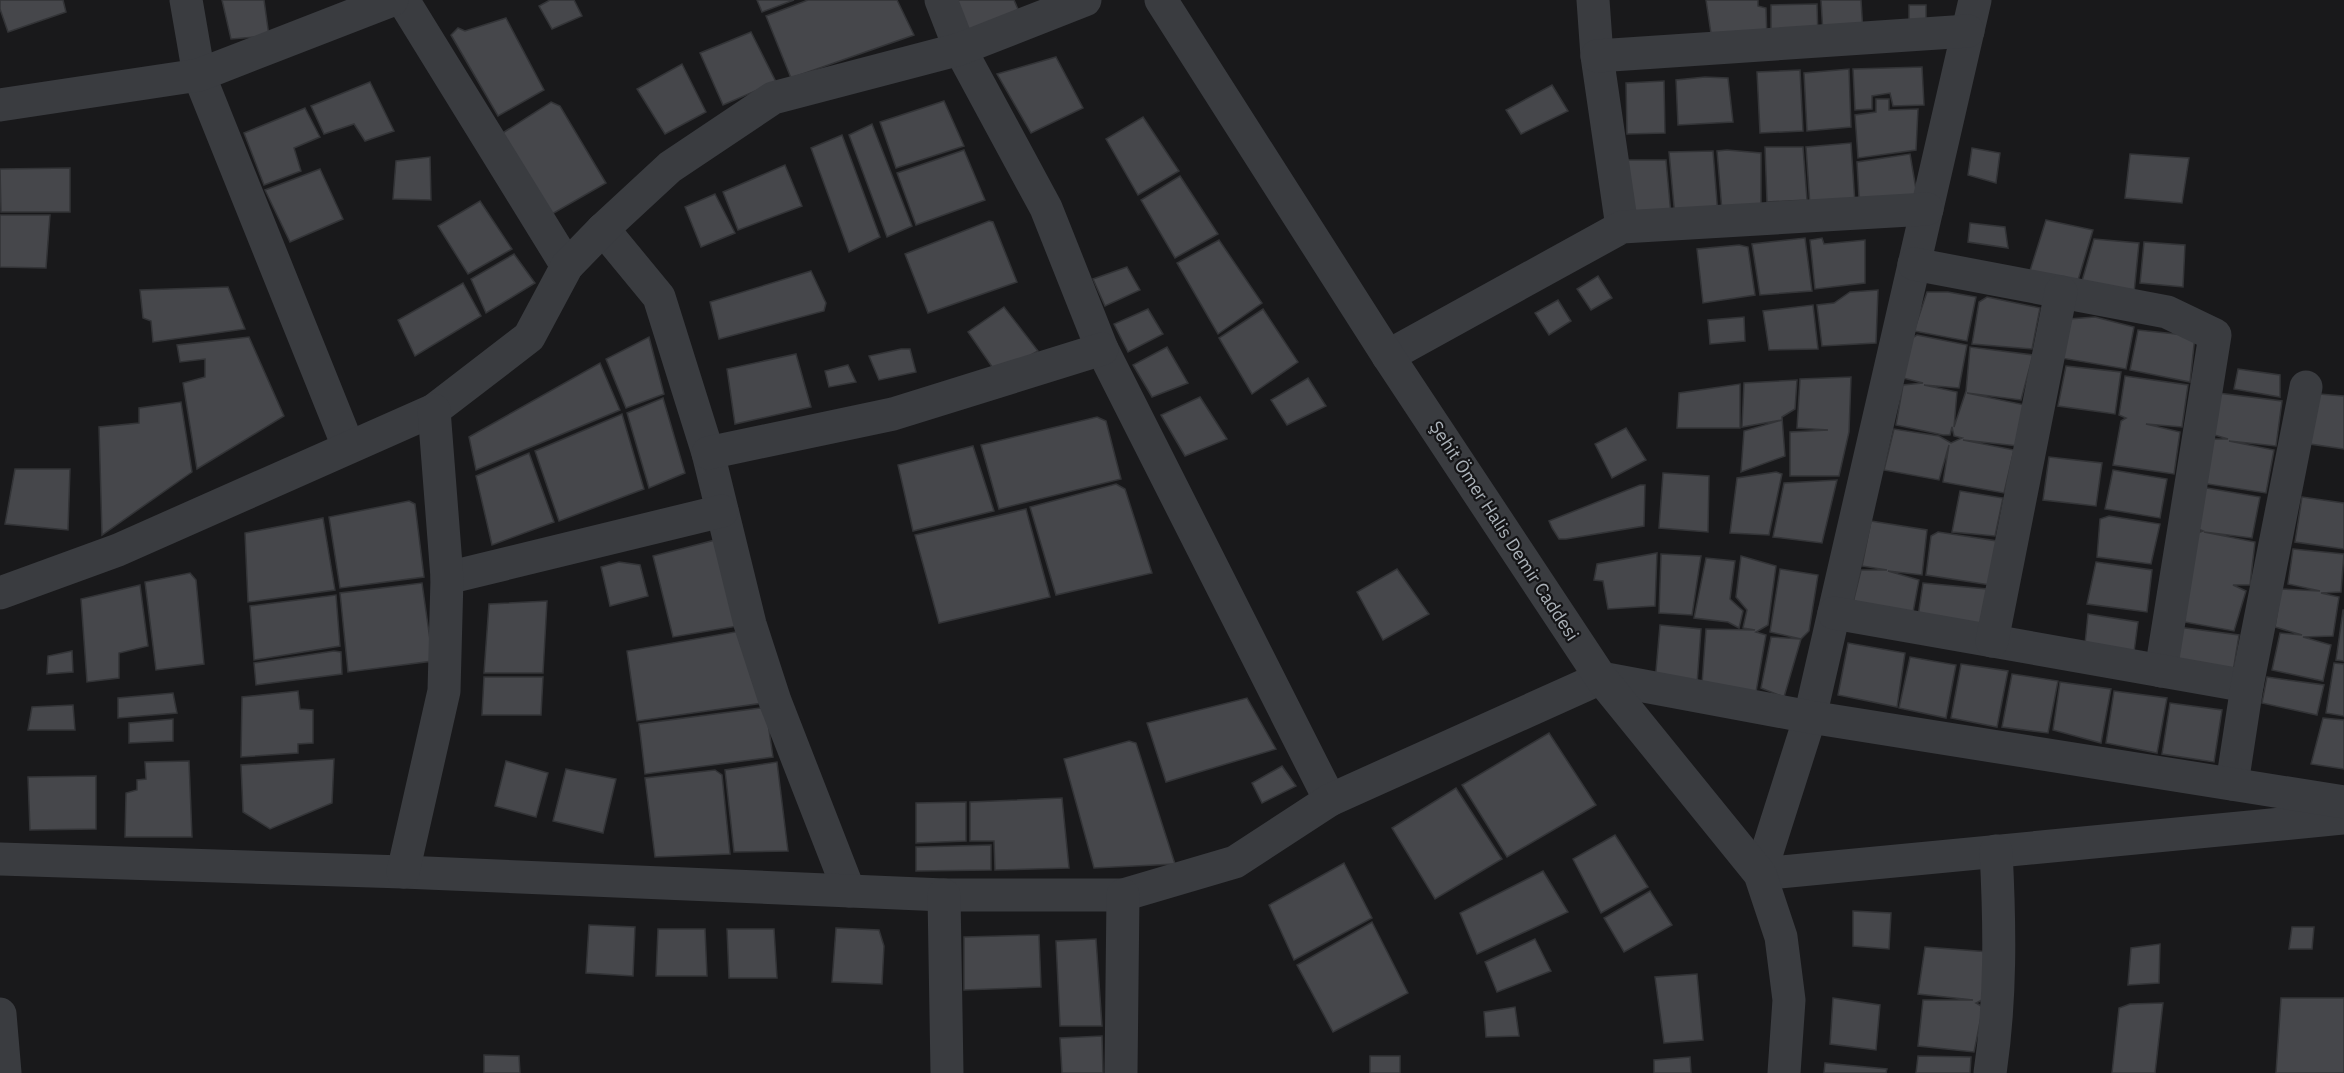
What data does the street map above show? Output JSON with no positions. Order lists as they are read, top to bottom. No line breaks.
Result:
{"streets":{"street":["Şehit Ömer Halis Demir Caddesi"]}}
